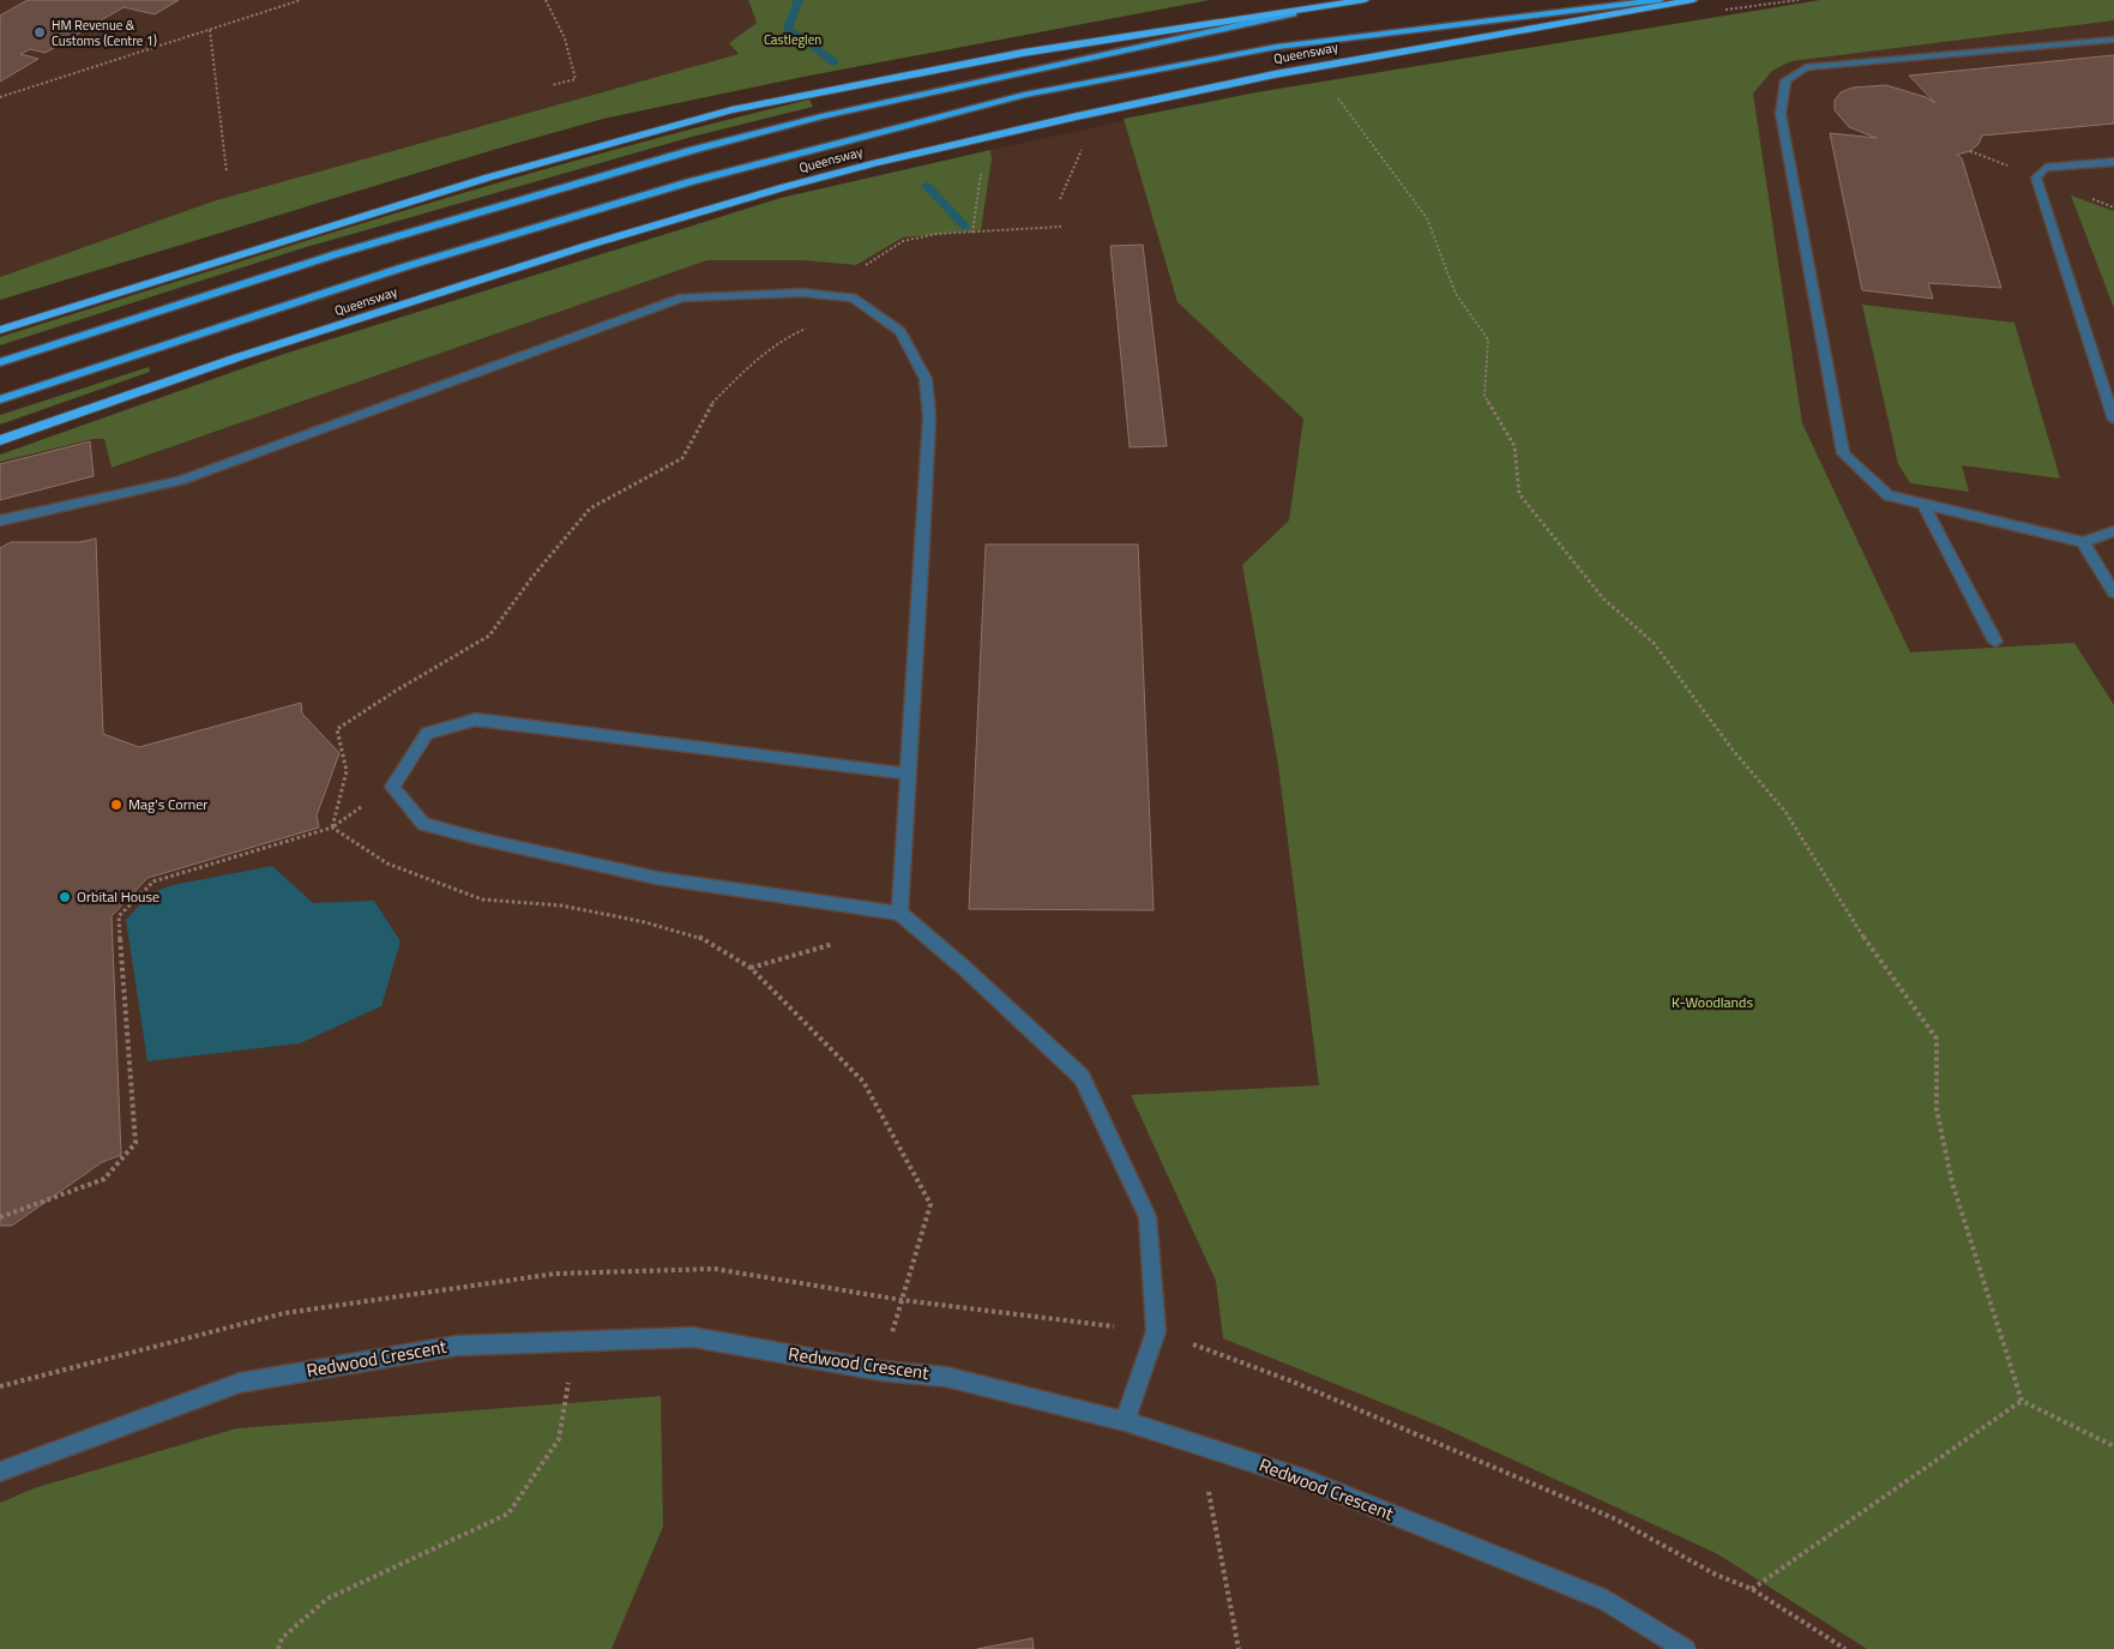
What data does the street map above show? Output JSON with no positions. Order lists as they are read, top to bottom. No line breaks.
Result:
{"streets":{"highway":["Queensway"],"street":["Redwood Crescent"]},"parks":["Castleglen","K-Woodlands"],"places":["HM Revenue & Customs (Centre 1)","Mag's Corner","Orbital House"]}
